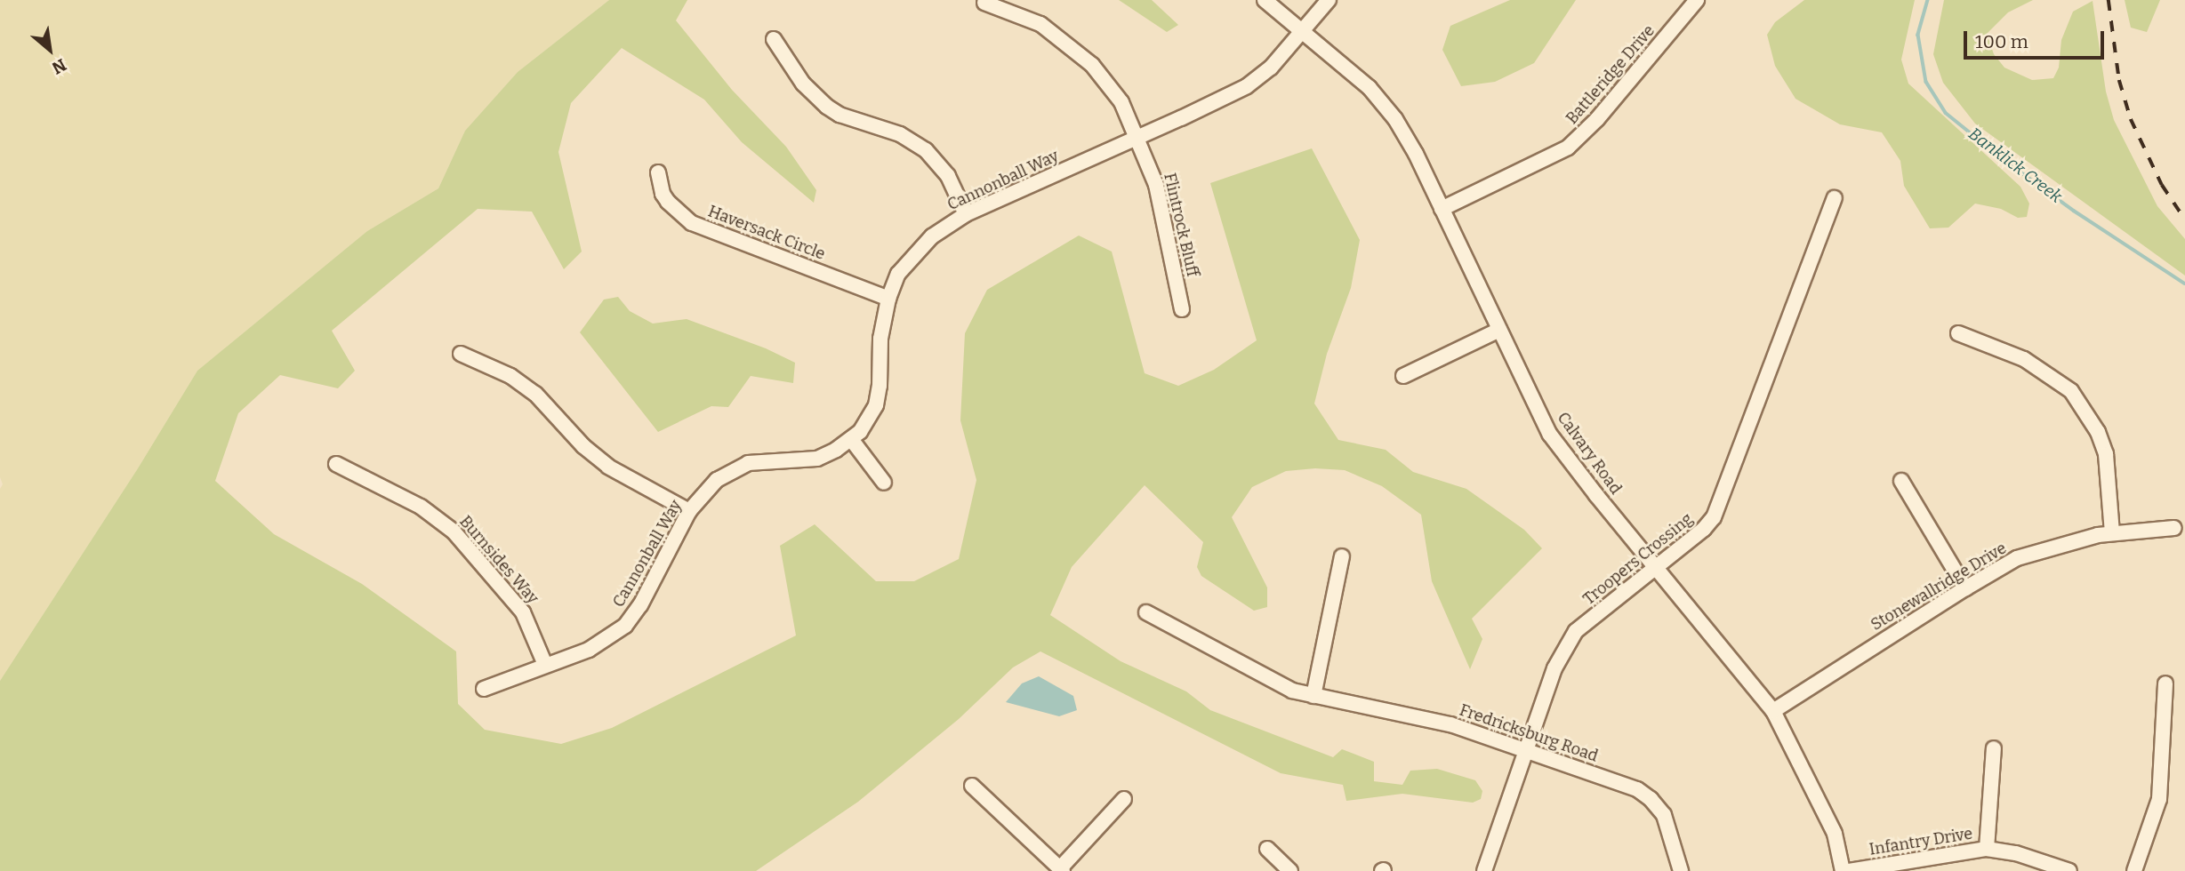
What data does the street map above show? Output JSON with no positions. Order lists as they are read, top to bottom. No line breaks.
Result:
{"streets":{"street":["Battleridge Drive","Cannonball Way","Flintrock Bluff","Haversack Circle","Calvary Road","Troopers Crossing","Burnsides Way","Stonewallridge Drive","Fredricksburg Road","Infantry Drive"]},"crossings":[["Battleridge Drive","Calvary Road"],["Cannonball Way","Flintrock Bluff"],["Cannonball Way","Haversack Circle"],["Cannonball Way","Calvary Road"],["Cannonball Way","Burnsides Way"],["Calvary Road","Troopers Crossing"],["Calvary Road","Stonewallridge Drive"],["Troopers Crossing","Fredricksburg Road"]],"water":["Banklick Creek"],"scale_bar":"100 m","north":"bottom right"}
